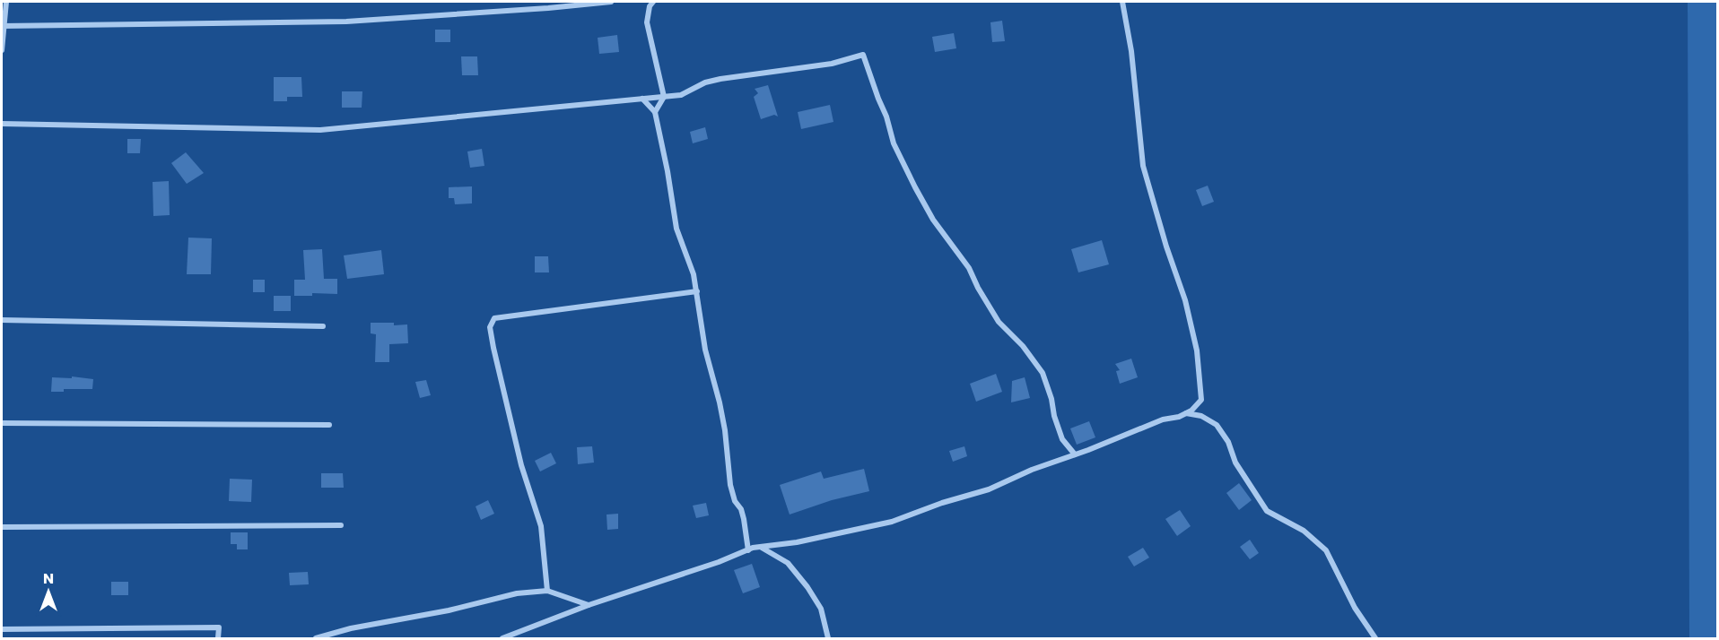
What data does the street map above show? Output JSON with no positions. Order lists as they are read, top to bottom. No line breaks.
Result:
{"north":"top"}
